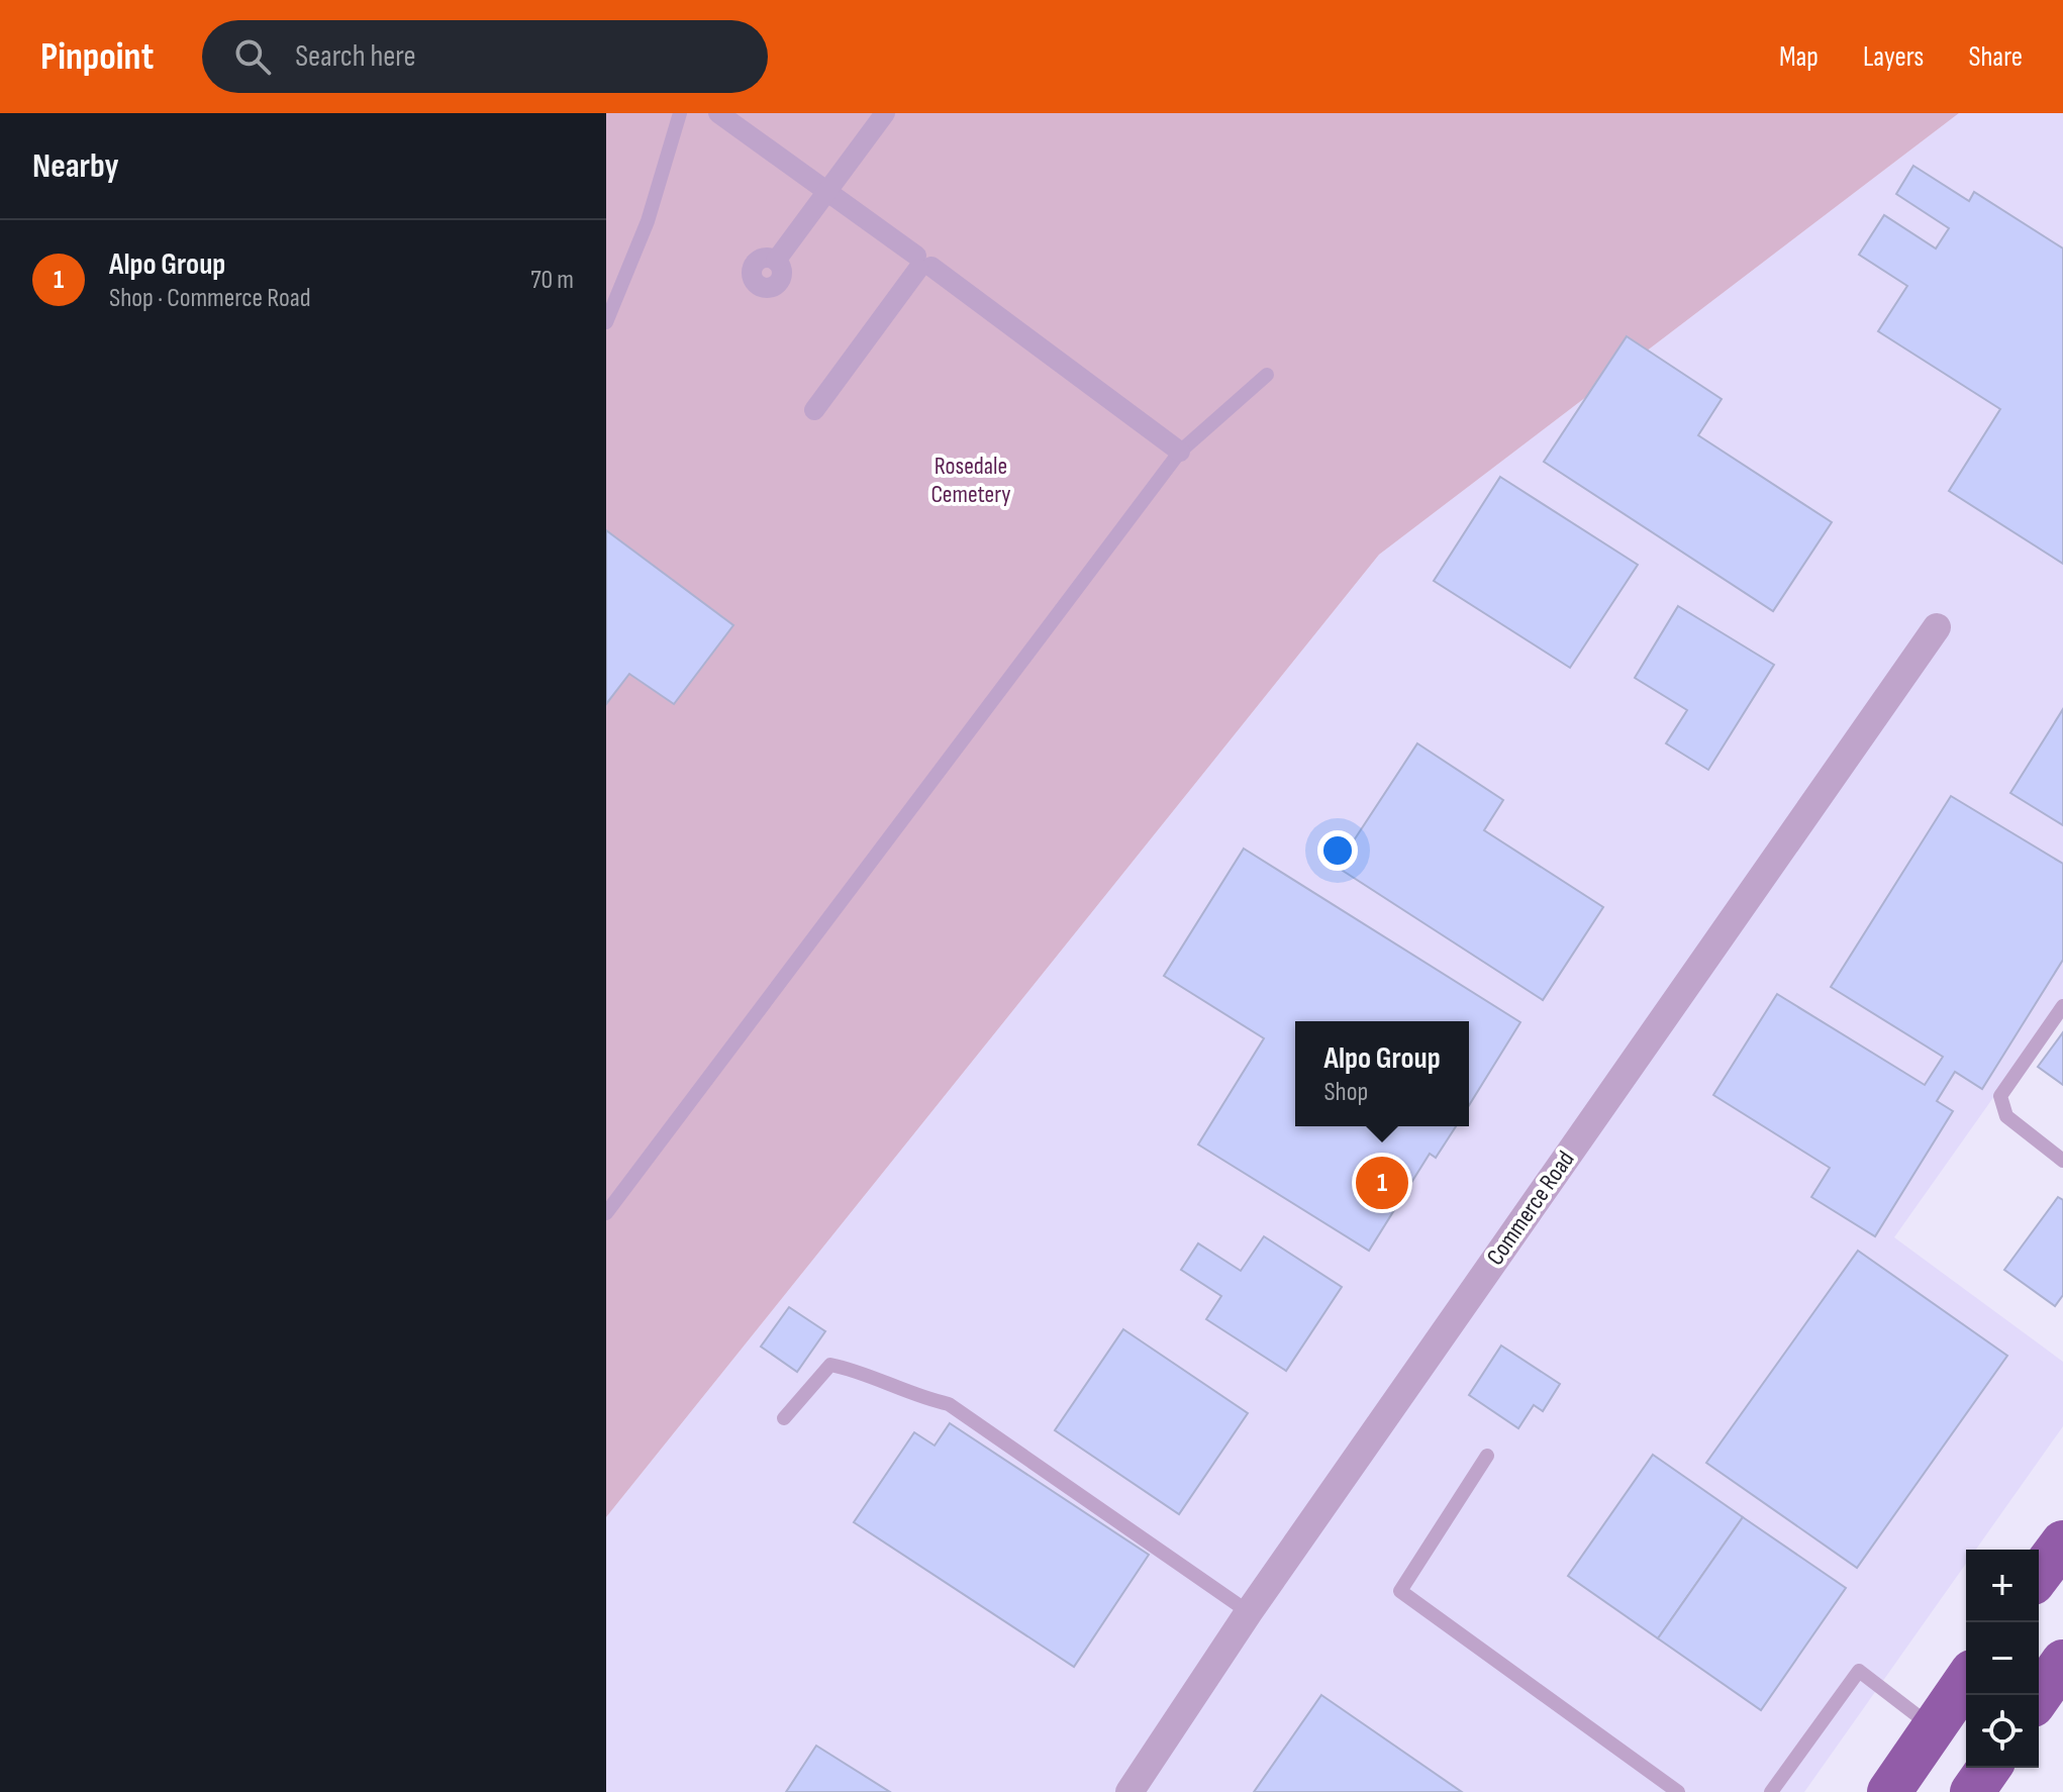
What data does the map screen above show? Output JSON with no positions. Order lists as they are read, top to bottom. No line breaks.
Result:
{"streets":{"street":["Commerce Road"]},"parks":["Rosedale Cemetery"],"page":{"header":"Pinpoint","search":"Search here","nav":["Map","Layers","Share"],"heading":"Nearby","list":[{"mark":"1","name":"Alpo Group","note":"Shop · Commerce Road","value":"70 m"}],"popup":["Alpo Group","Shop"],"pins":"1","map_buttons":["+","−"]}}
